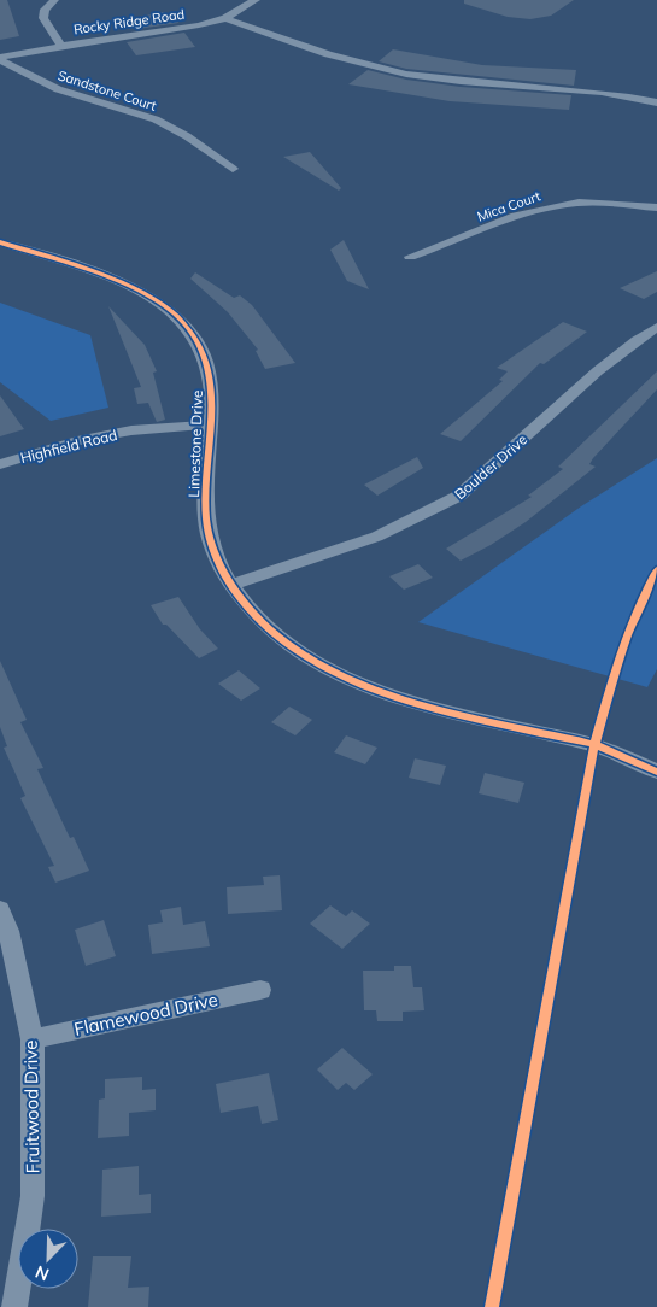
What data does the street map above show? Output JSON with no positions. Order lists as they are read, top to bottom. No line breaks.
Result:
{"streets":{"street":["Rocky Ridge Road","Sandstone Court","Mica Court","Limestone Drive","Highfield Road","Boulder Drive","Flamewood Drive","Fruitwood Drive"]},"crossings":[["Rocky Ridge Road","Sandstone Court"],["Limestone Drive","Highfield Road"],["Limestone Drive","Boulder Drive"],["Flamewood Drive","Fruitwood Drive"]],"north":"bottom left"}
